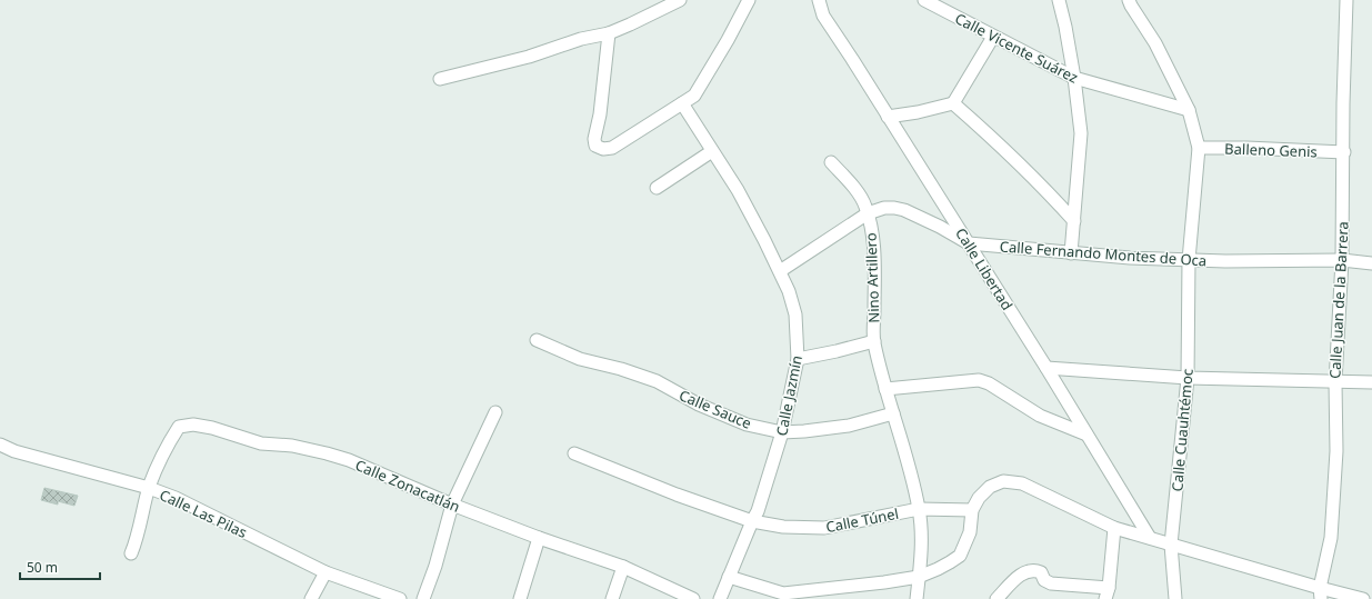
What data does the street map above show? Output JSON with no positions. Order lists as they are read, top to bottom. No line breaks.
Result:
{"streets":{"street":["Calle Vicente Suárez","Balleno Genis","Calle Fernando Montes de Oca","Calle Libertad","Nino Artillero","Calle Juan de la Barrera","Calle Jazmín","Calle Sauce","Calle Cuauhtémoc","Calle Zonacatlán","Calle Las Pilas","Calle Túnel"]},"crossings":[["Calle Vicente Suárez","Calle Cuauhtémoc"],["Balleno Genis","Calle Juan de la Barrera"],["Balleno Genis","Calle Cuauhtémoc"],["Calle Fernando Montes de Oca","Calle Libertad"],["Calle Fernando Montes de Oca","Nino Artillero"],["Calle Fernando Montes de Oca","Calle Juan de la Barrera"],["Calle Fernando Montes de Oca","Calle Jazmín"],["Calle Fernando Montes de Oca","Calle Cuauhtémoc"],["Nino Artillero","Calle Sauce"],["Nino Artillero","Calle Túnel"],["Calle Jazmín","Calle Sauce"],["Calle Jazmín","Calle Túnel"],["Calle Zonacatlán","Calle Las Pilas"]],"scale_bar":"50 m"}
